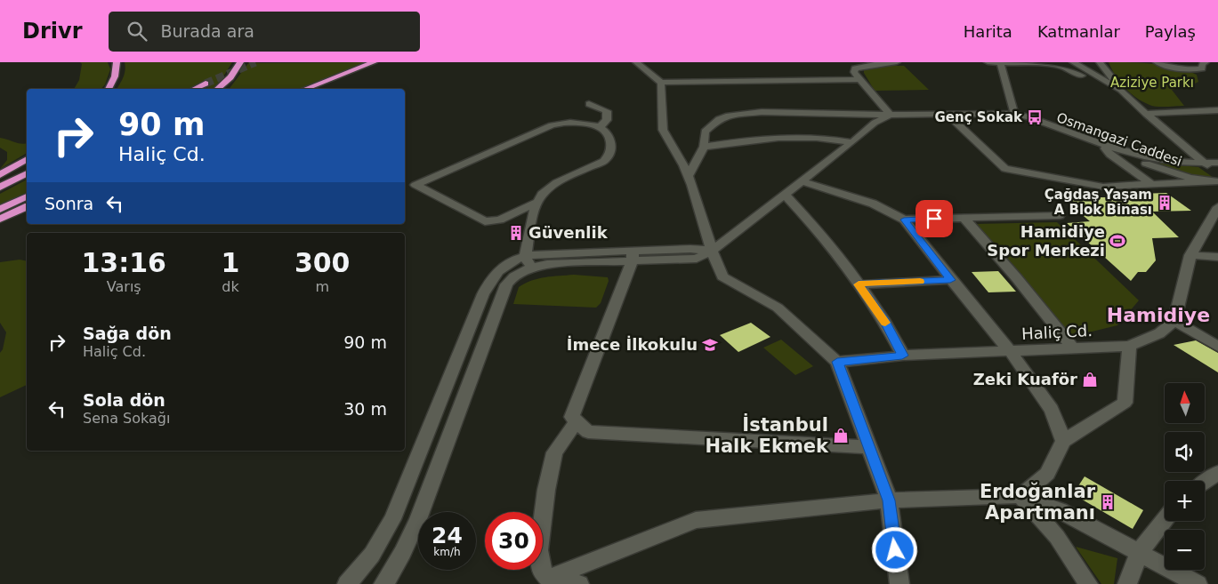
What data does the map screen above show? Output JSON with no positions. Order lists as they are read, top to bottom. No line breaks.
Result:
{"streets":{"street":["Osmangazi Caddesi","Haliç Cd."]},"districts":["Hamidiye"],"parks":["Aziziye Parkı"],"places":{"bus stop":["Genç Sokak"],"building":["Çağdaş Yaşam A Blok Binası","Güvenlik","Erdoğanlar Apartmanı"],"sports":["Hamidiye Spor Merkezi"],"school or university":["İmece İlkokulu"],"shop":["Zeki Kuaför","İstanbul Halk Ekmek"]},"north":"top","page":{"header":"Drivr","search":"Burada ara","nav":["Harita","Katmanlar","Paylaş"],"turn":["90 m","Haliç Cd."],"then":"Sonra","eta":["13:16","Varış","1","dk","300","m"],"list":[{"name":"Sağa dön","note":"Haliç Cd.","value":"90 m"},{"name":"Sola dön","note":"Sena Sokağı","value":"30 m"}],"map_buttons":["+","−"],"speed":"24 km/h","limit":"30"}}
